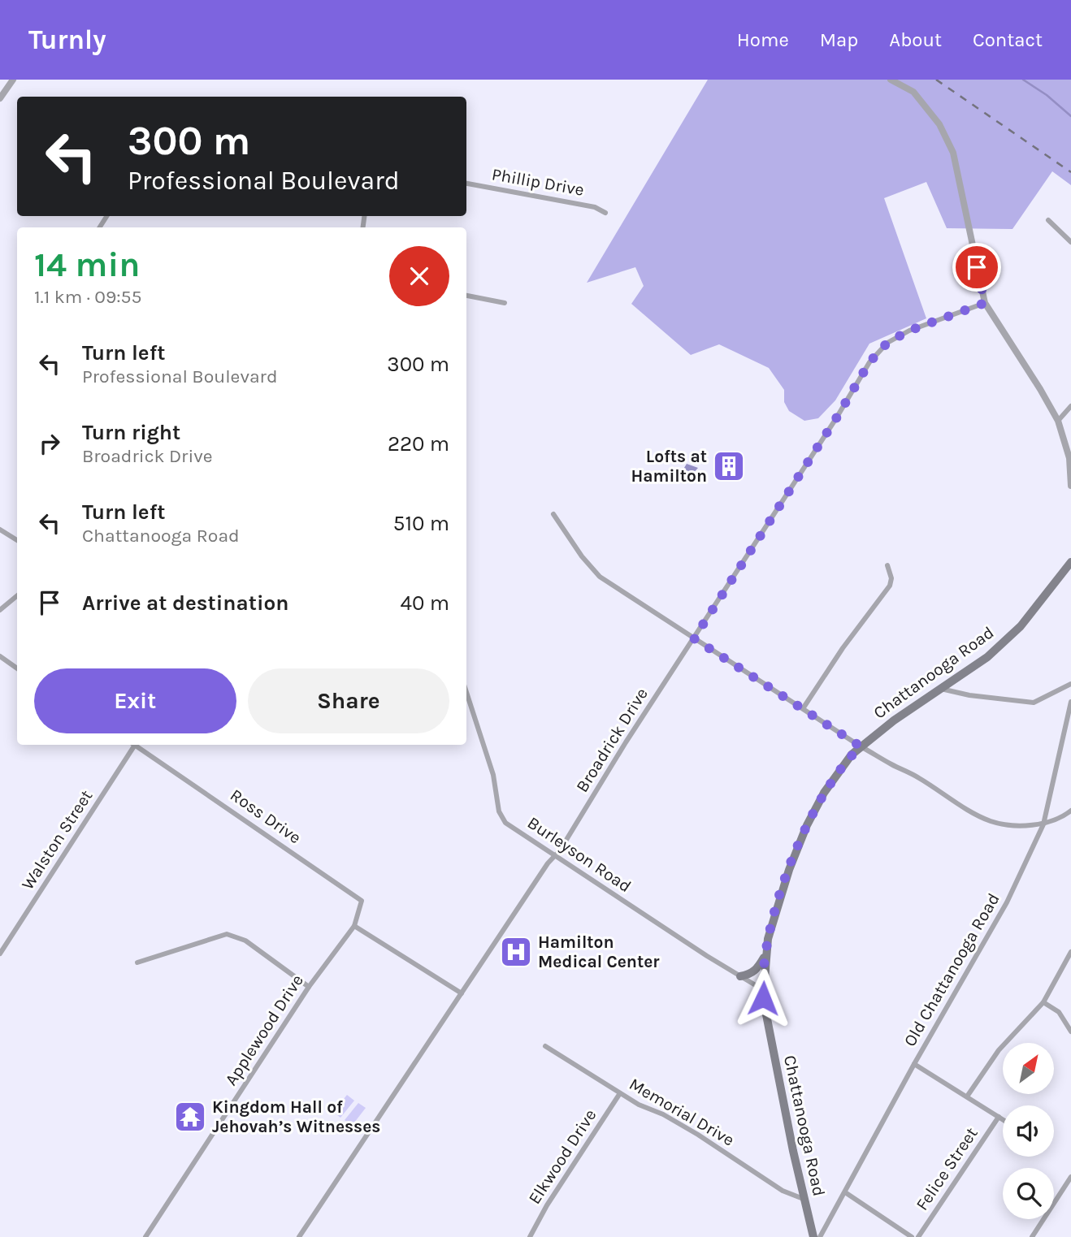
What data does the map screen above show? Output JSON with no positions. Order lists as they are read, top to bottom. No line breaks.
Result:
{"streets":{"main road":["Chattanooga Road"],"street":["Phillip Drive","Broadrick Drive","Ross Drive","Walston Street","Burleyson Road","Old Chattanooga Road","Applewood Drive","Memorial Drive","Elkwood Drive","Felice Street"]},"crossings":[["Chattanooga Road","Burleyson Road"],["Chattanooga Road","Memorial Drive"],["Broadrick Drive","Burleyson Road"],["Ross Drive","Applewood Drive"],["Memorial Drive","Elkwood Drive"]],"places":{"building":["Lofts at Hamilton"],"hospital":["Hamilton Medical Center"],"temple":["Kingdom Hall of Jehovah’s Witnesses"]},"north":"top right","page":{"header":"Turnly","nav":["Home","Map","About","Contact"],"turn":["300 m","Professional Boulevard"],"heading":["14 min","1.1 km · 09:55"],"list":[{"name":"Turn left","note":"Professional Boulevard","value":"300 m"},{"name":"Turn right","note":"Broadrick Drive","value":"220 m"},{"name":"Turn left","note":"Chattanooga Road","value":"510 m"},{"name":"Arrive at destination","value":"40 m"}],"buttons":["Exit","Share"]}}
